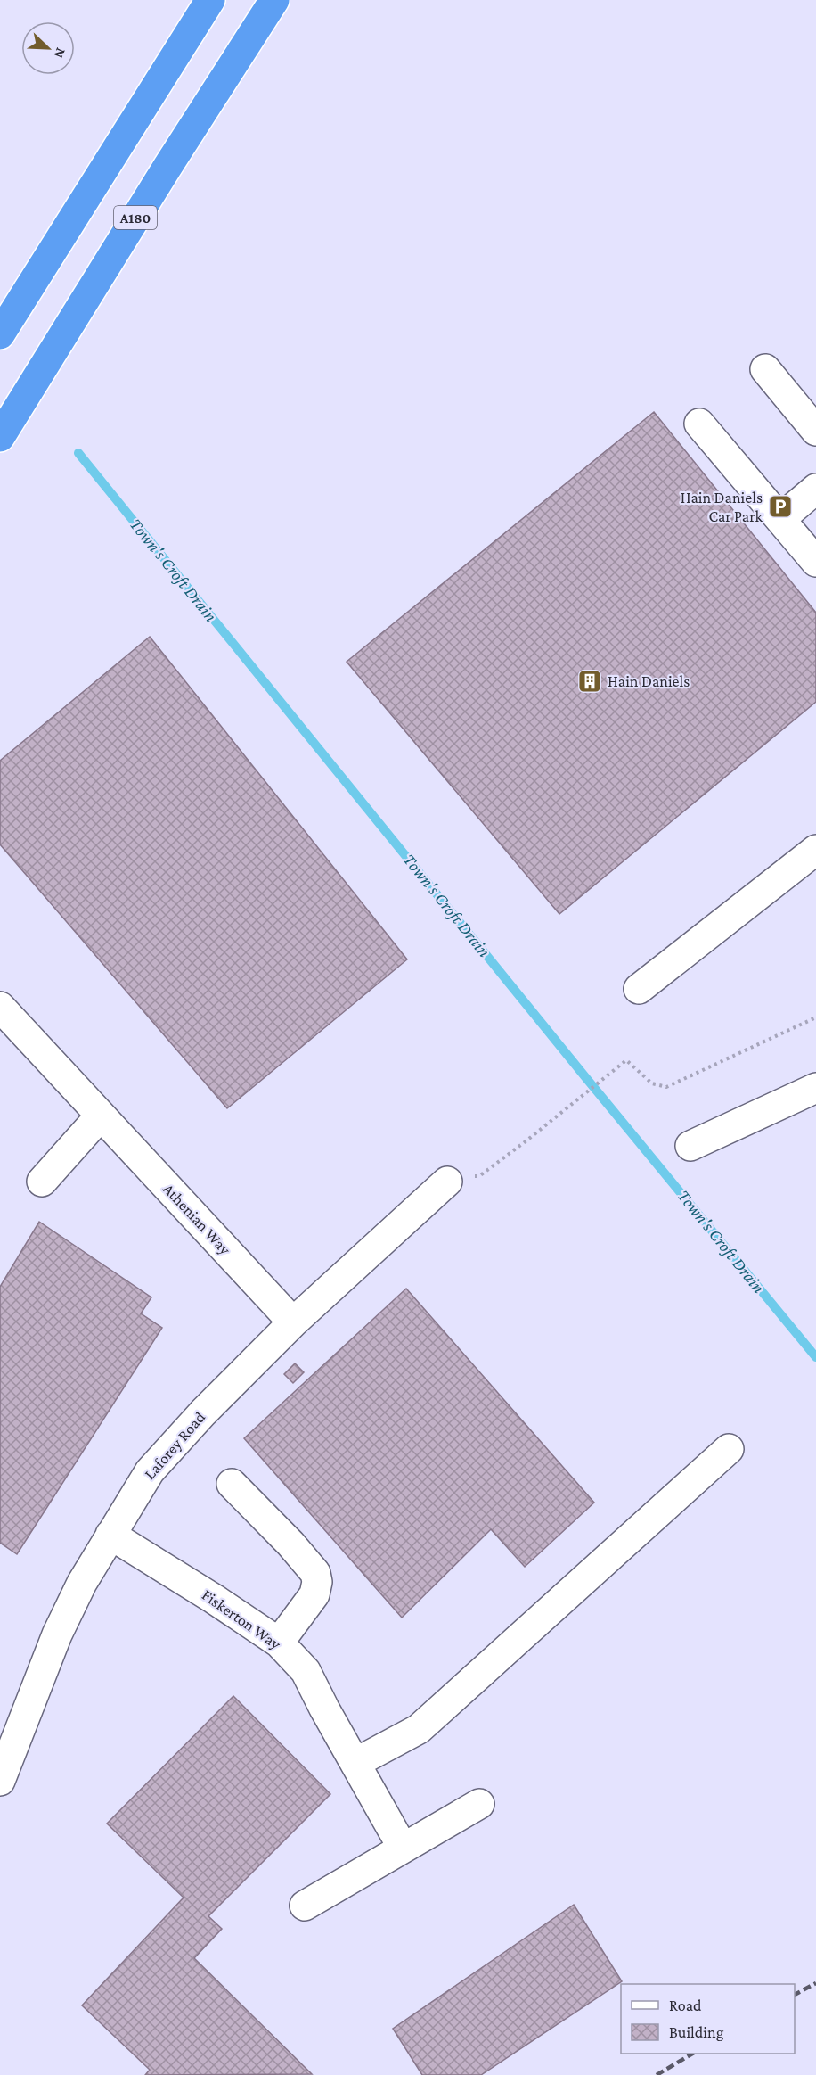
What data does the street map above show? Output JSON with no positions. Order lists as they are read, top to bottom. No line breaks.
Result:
{"streets":{"highway":["A180"],"street":["Athenian Way","Laforey Road","Fiskerton Way"]},"crossings":[["Athenian Way","Laforey Road"],["Laforey Road","Fiskerton Way"]],"water":["Town's Croft Drain"],"places":{"parking":["Hain Daniels Car Park"],"building":["Hain Daniels"]},"legend":["Road","Building"],"north":"bottom right"}
